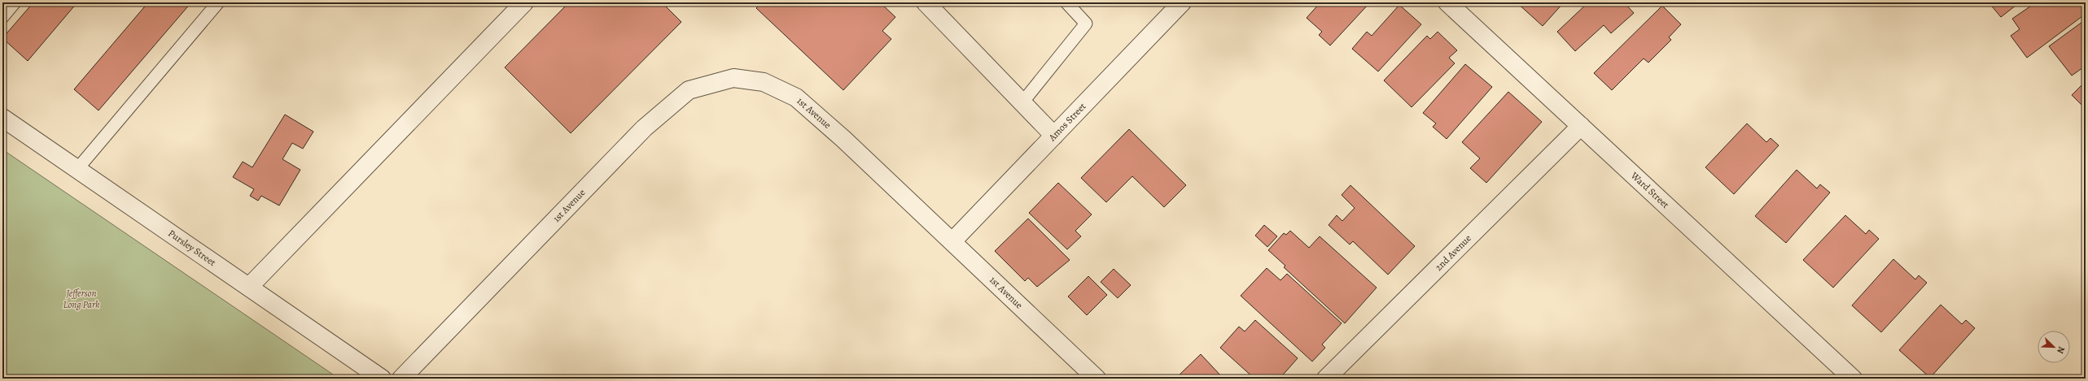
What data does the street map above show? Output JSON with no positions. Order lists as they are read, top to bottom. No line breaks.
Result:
{"streets":{"street":["1st Avenue","Amos Street","Ward Street","Pursley Street","2nd Avenue"]},"crossings":[["1st Avenue","Amos Street"],["Ward Street","2nd Avenue"]],"parks":["Jefferson Long Park"],"north":"bottom right"}
